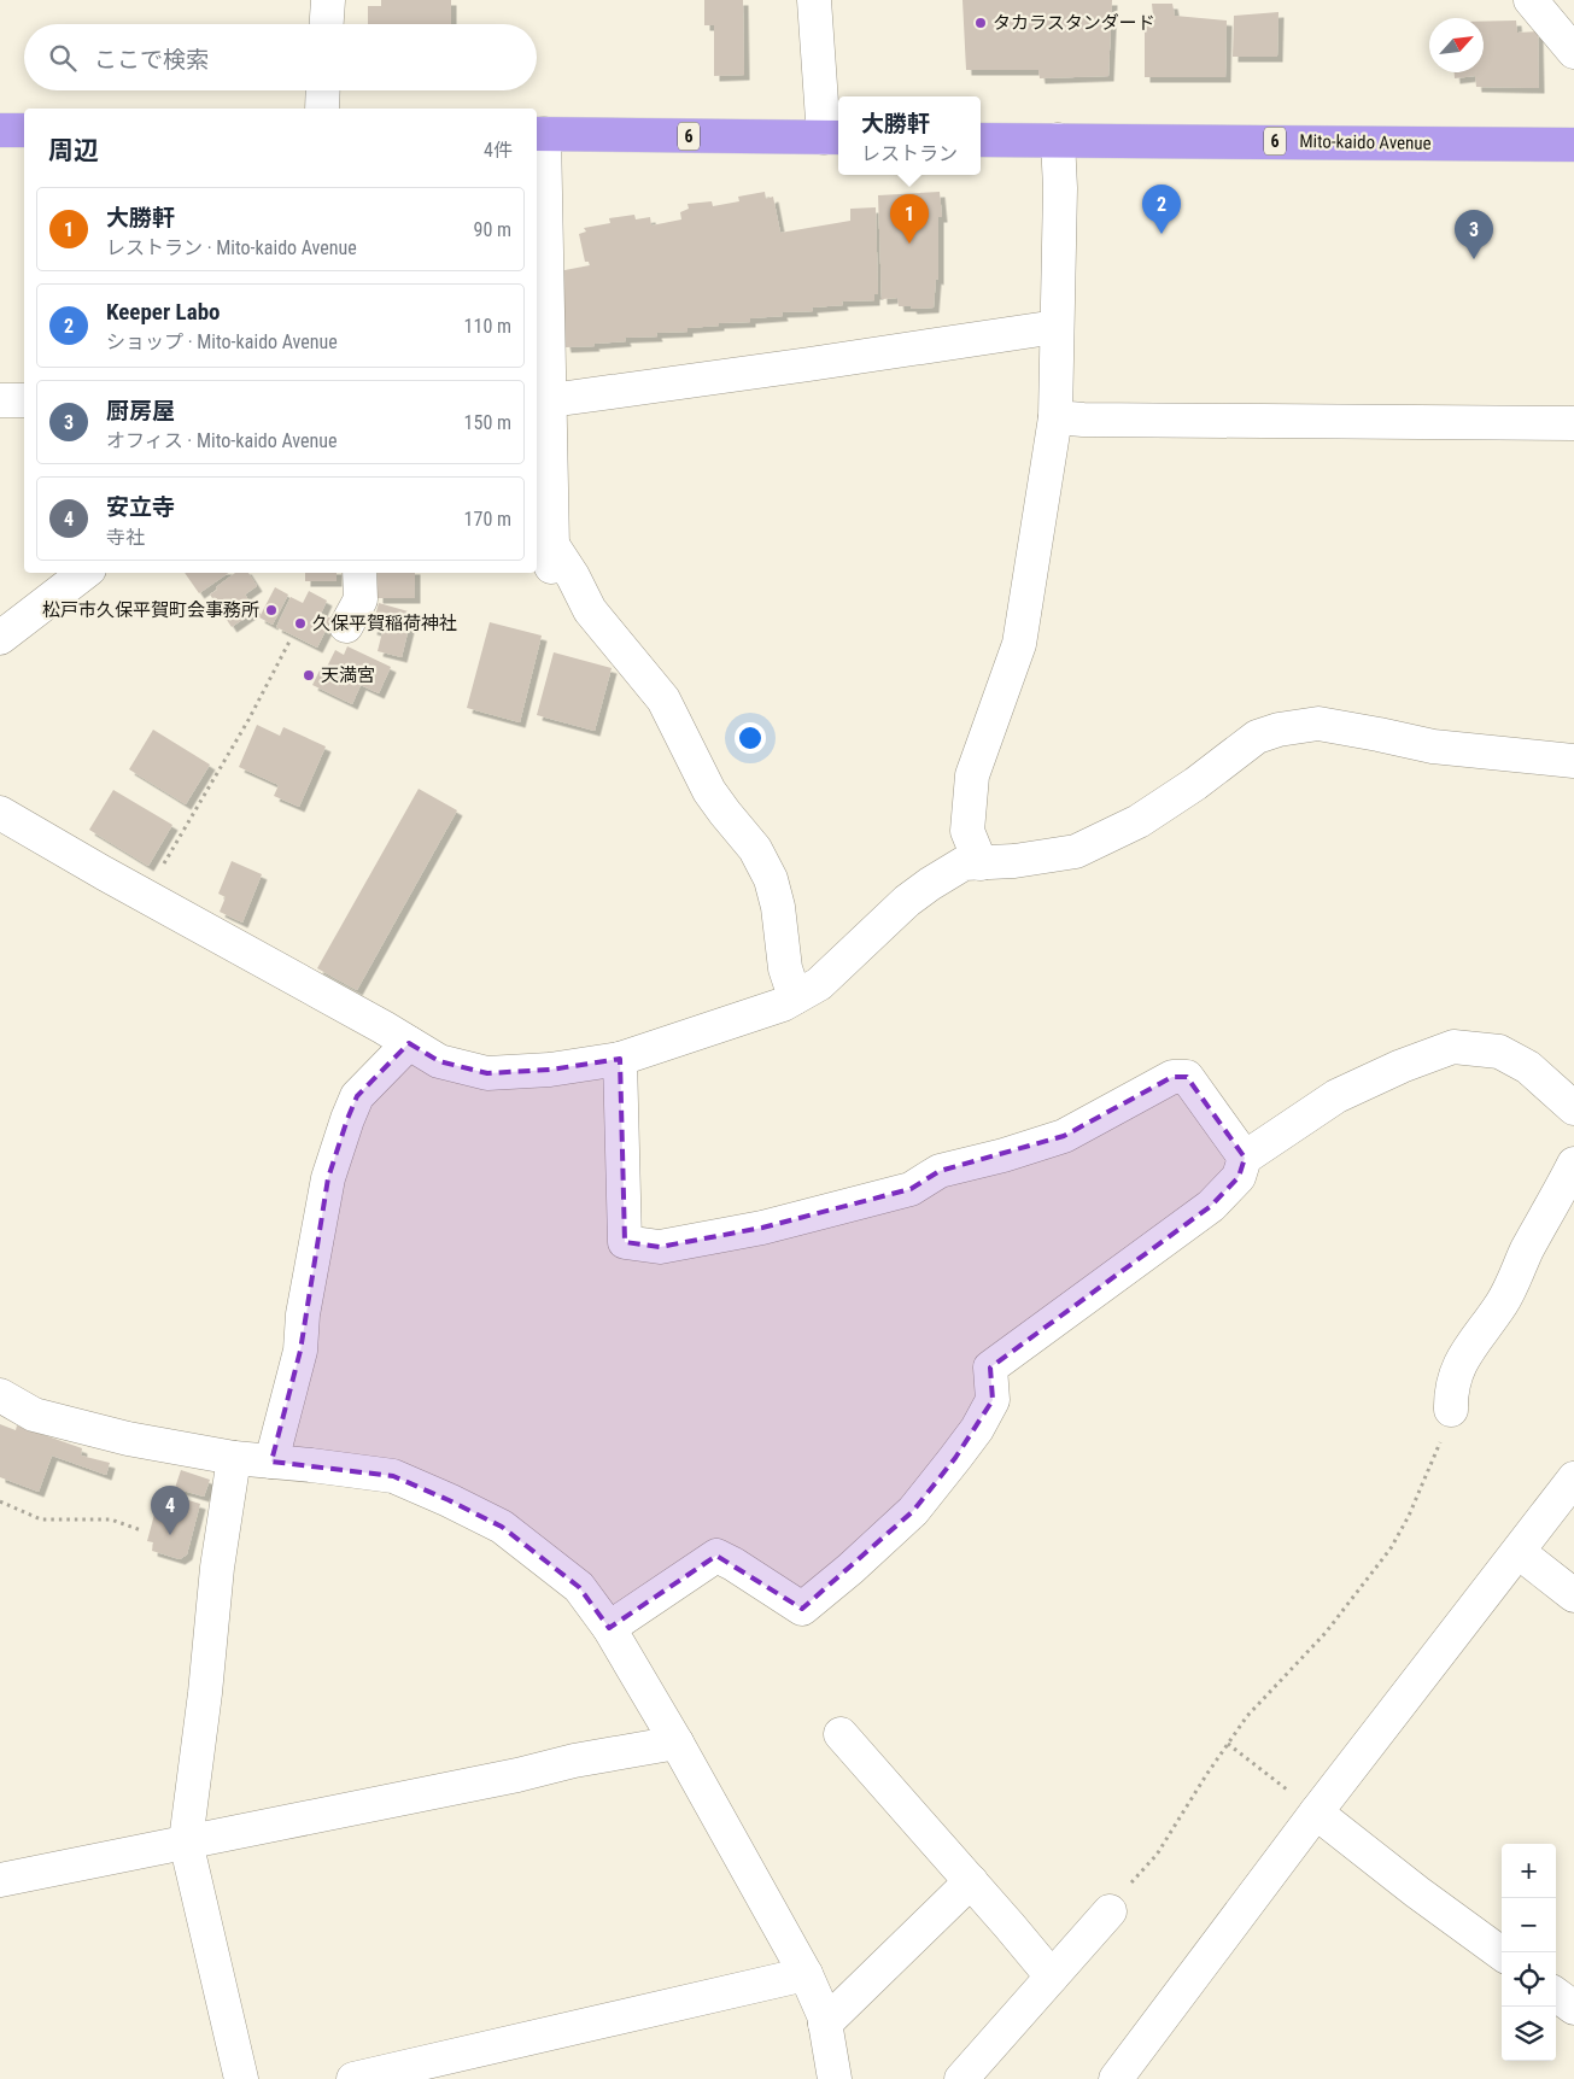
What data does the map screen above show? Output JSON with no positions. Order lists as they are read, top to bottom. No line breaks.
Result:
{"streets":{"highway":["6","Mito-kaido Avenue"]},"places":["タカラスタンダード","松戸市久保平賀町会事務所","久保平賀稲荷神社","天満宮"],"north":"top right","page":{"search":"ここで検索","popup":["大勝軒","レストラン"],"heading":["周辺","4件"],"pins":["2","1","3","4"],"list":[{"mark":"1","name":"大勝軒","note":"レストラン · Mito-kaido Avenue","value":"90 m"},{"mark":"2","name":"Keeper Labo","note":"ショップ · Mito-kaido Avenue","value":"110 m"},{"mark":"3","name":"厨房屋","note":"オフィス · Mito-kaido Avenue","value":"150 m"},{"mark":"4","name":"安立寺","note":"寺社","value":"170 m"}],"map_buttons":["+","−"]}}
